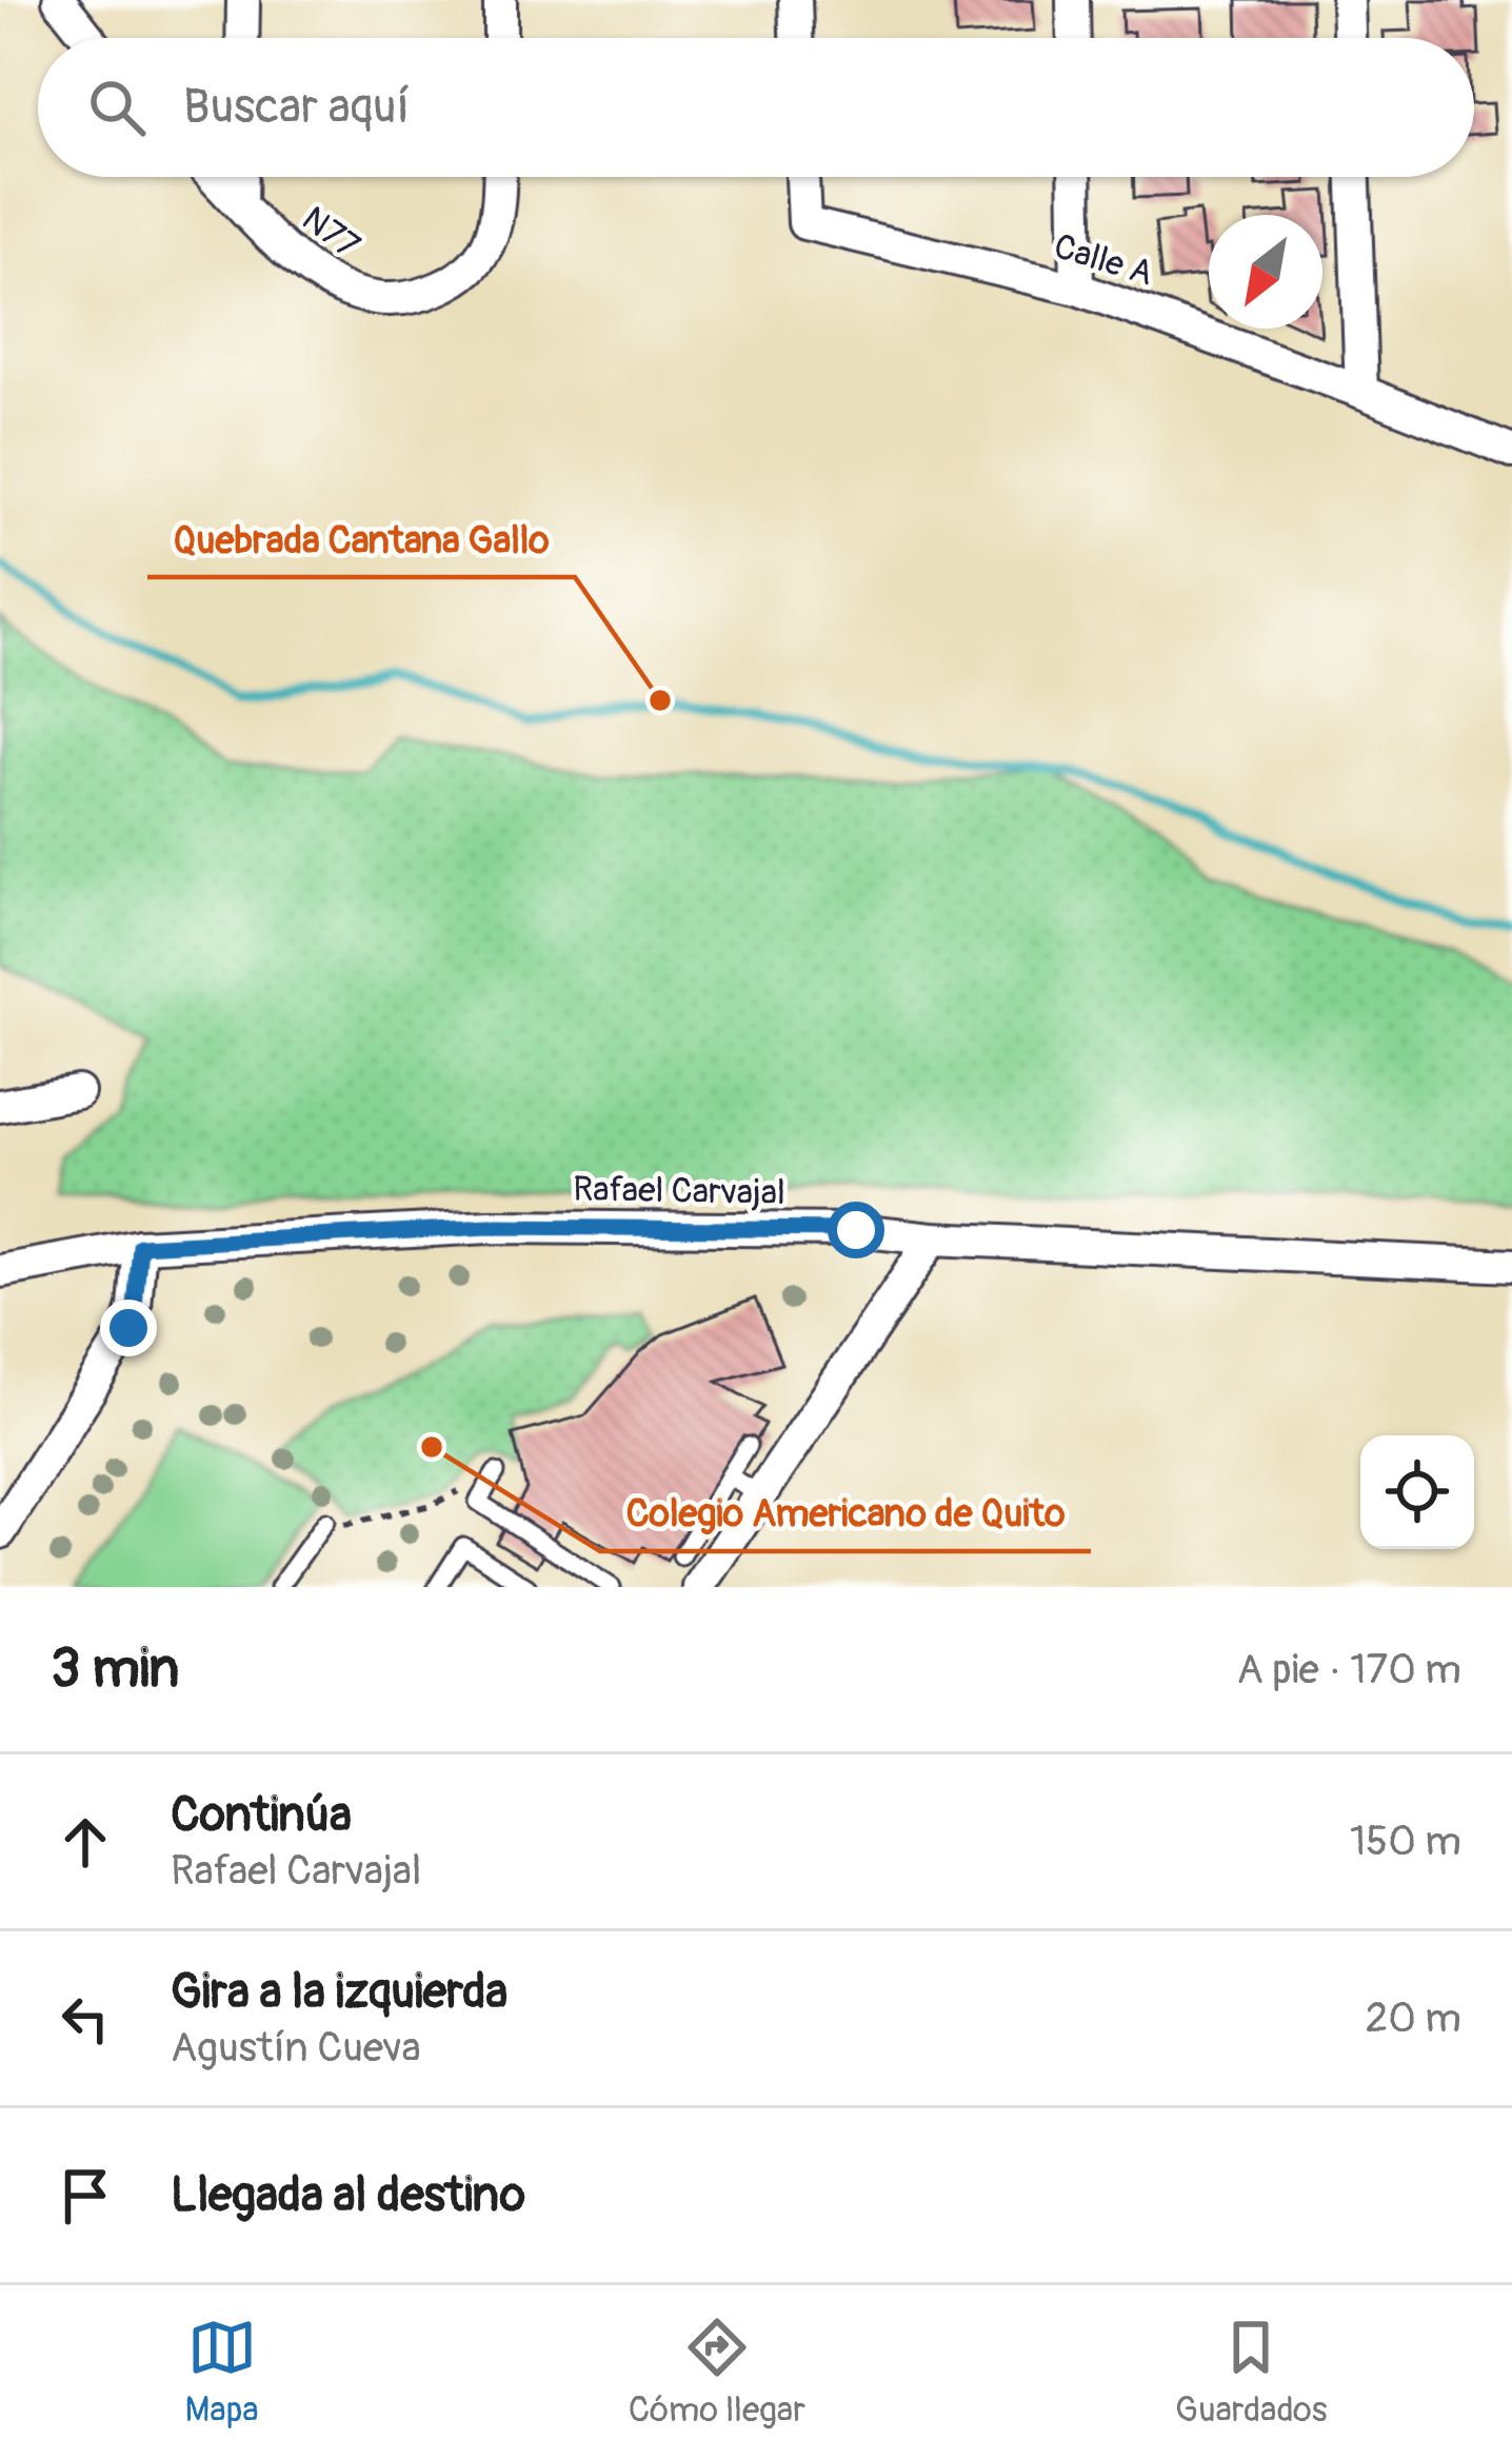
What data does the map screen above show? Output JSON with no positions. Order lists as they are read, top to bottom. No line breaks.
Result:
{"streets":{"street":["N77","Calle A","Rafael Carvajal"]},"places":["Quebrada Cantana Gallo","Colegio Americano de Quito"],"north":"bottom left","page":{"search":"Buscar aquí","heading":["3 min","A pie · 170 m"],"list":[["Continúa","Rafael Carvajal","150 m"],["Gira a la izquierda","Agustín Cueva","20 m"],"Llegada al destino"],"nav":["Mapa","Cómo llegar","Guardados"]}}
